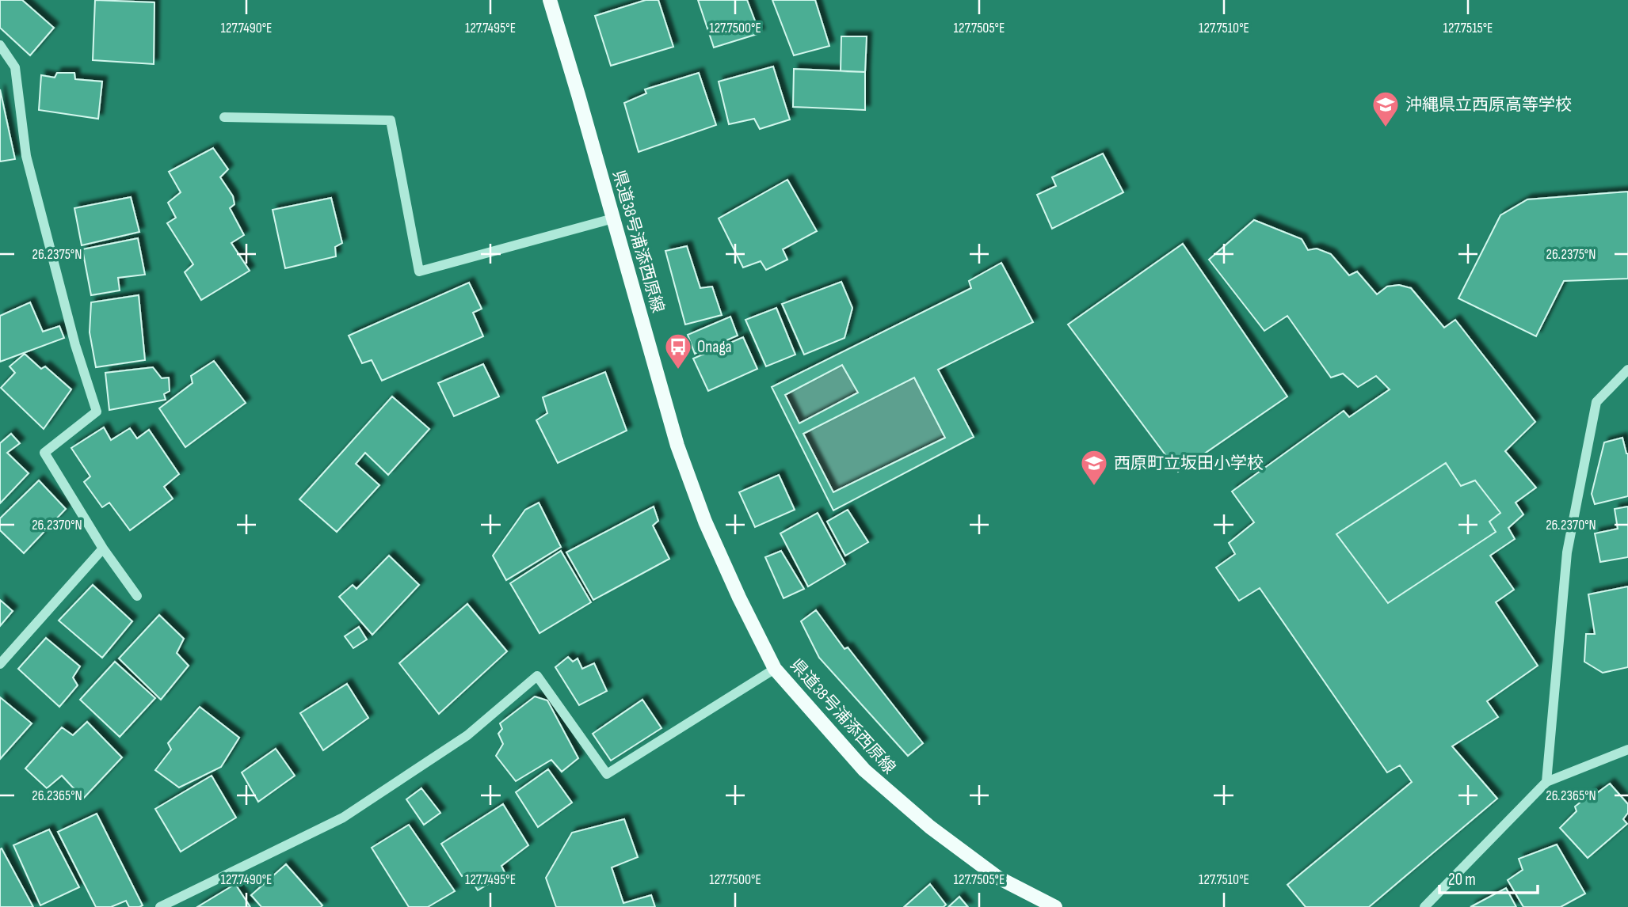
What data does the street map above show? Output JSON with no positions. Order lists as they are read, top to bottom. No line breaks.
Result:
{"streets":{"main road":["県道38号浦添西原線"]},"places":{"school or university":["沖縄県立西原高等学校","西原町立坂田小学校"],"bus stop":["Onaga"]},"scale_bar":"20 m","coordinates":["127.7490°E","127.7495°E","127.7500°E","127.7505°E","127.7510°E","127.7515°E","26.2375°N","26.2370°N","26.2365°N"]}
